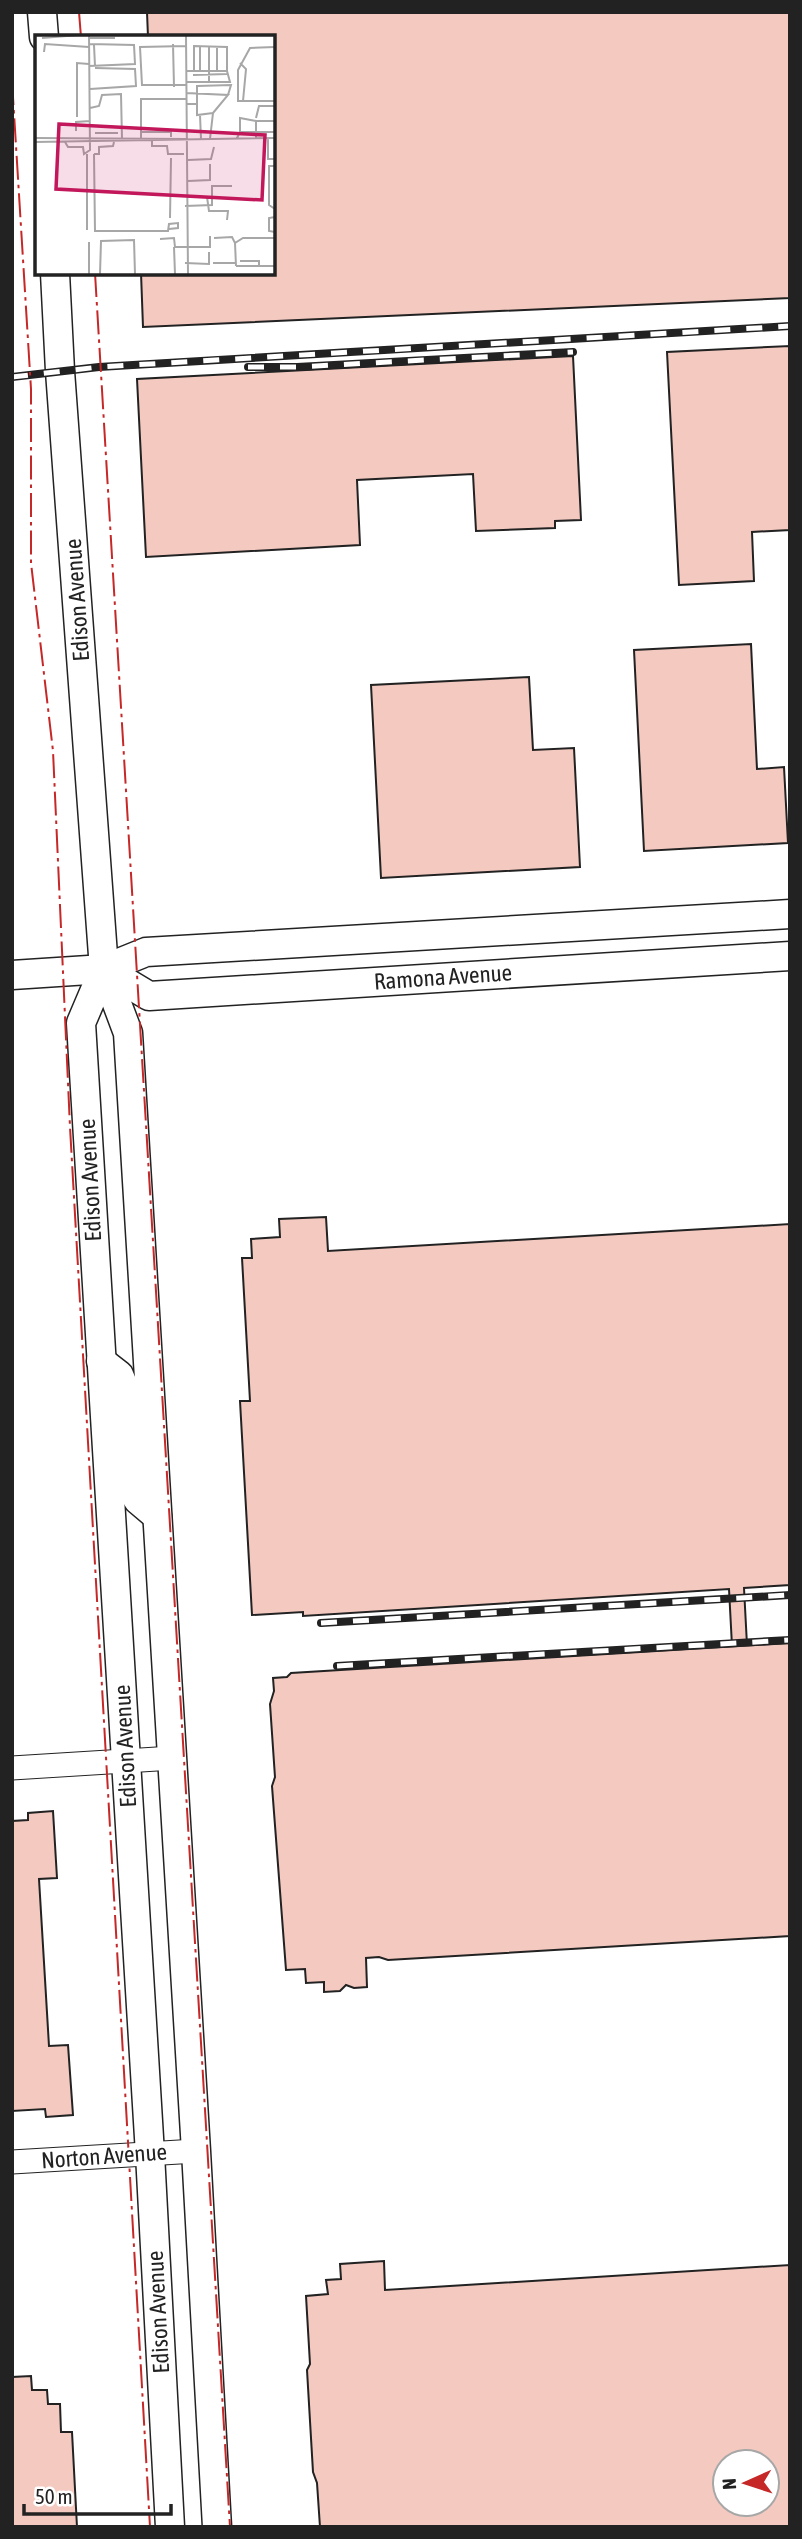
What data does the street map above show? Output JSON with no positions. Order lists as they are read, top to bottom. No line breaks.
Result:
{"streets":{"main road":["Edison Avenue","Ramona Avenue"],"street":["Norton Avenue"]},"crossings":[["Edison Avenue","Ramona Avenue"],["Edison Avenue","Norton Avenue"]],"scale_bar":"50 m","north":"left"}
